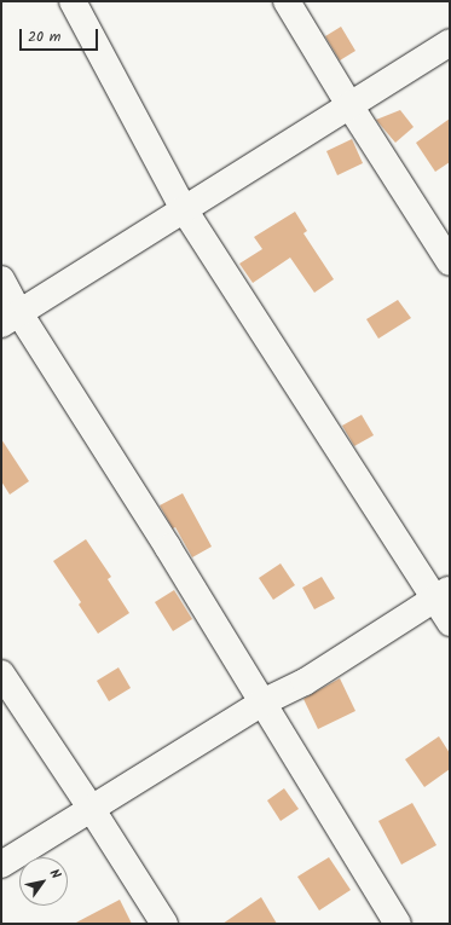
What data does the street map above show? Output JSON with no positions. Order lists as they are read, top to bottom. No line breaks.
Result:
{"scale_bar":"20 m","north":"top right"}
